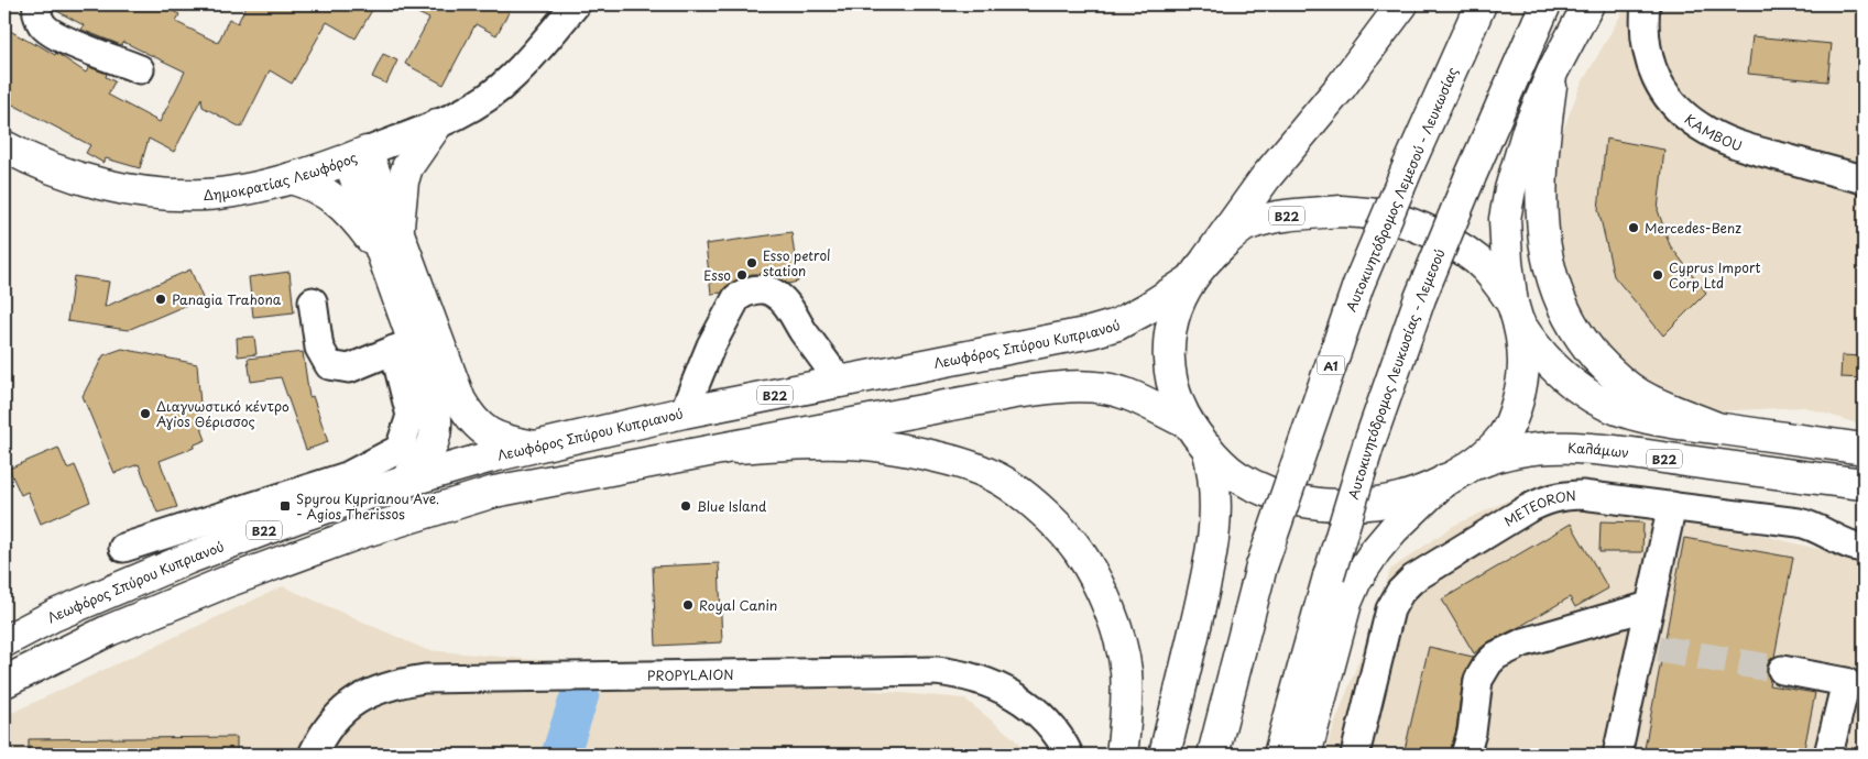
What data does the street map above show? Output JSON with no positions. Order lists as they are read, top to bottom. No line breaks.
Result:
{"streets":{"main road":["Δημοκρατίας Λεωφόρος","Αυτοκινητόδρομος Λεμεσού - Λευκωσίας","B22","Λεωφόρος Σπύρου Κυπριανού","A1","Αυτοκινητόδρομος Λευκωσίας - Λεμεσού","Καλάμων"],"street":["KAMBOU","METEORON","PROPYLAION"]},"crossings":[["B22","Λεωφόρος Σπύρου Κυπριανού"],["B22","Καλάμων"]],"places":{"other":["Mercedes-Benz","Esso petrol station","Esso","Cyprus Import Corp Ltd","Panagia Trahona","Διαγνωστικό κέντρο Αγios Θέρισσος","Blue Island","Royal Canin"],"transit":["Spyrou Kyprianou Ave. - Agios Therissos"]}}
